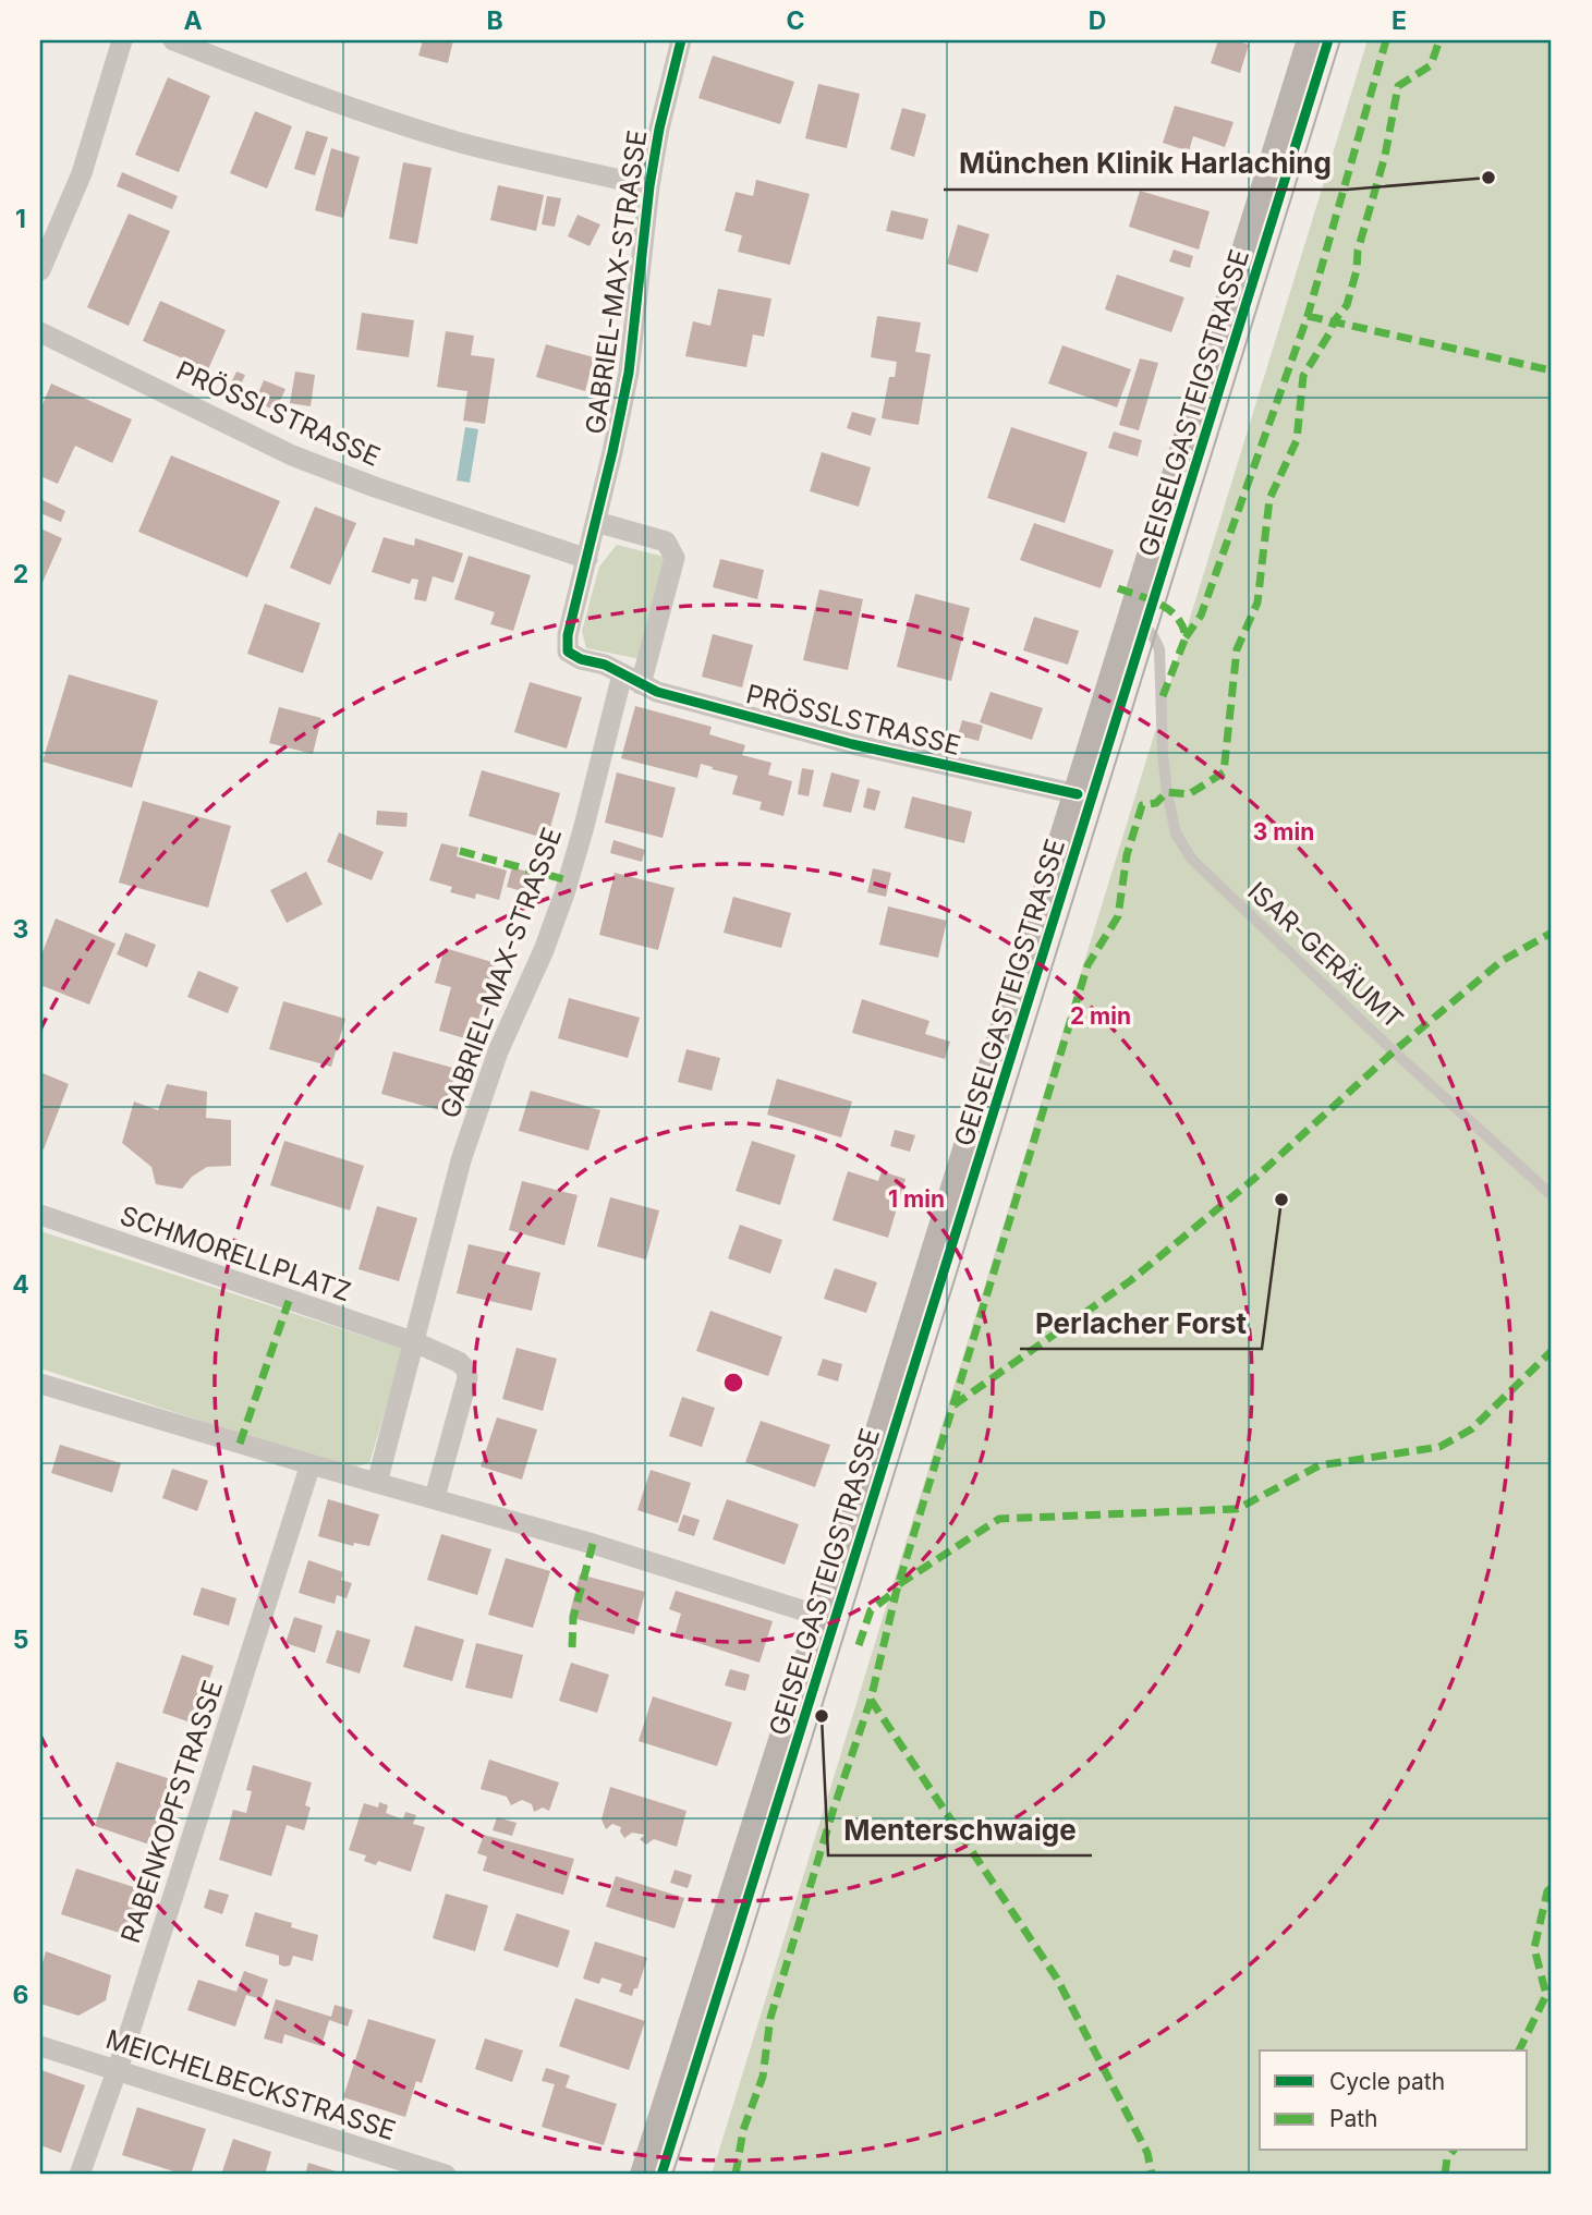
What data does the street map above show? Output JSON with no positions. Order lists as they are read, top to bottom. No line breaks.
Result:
{"streets":{"main road":["GEISELGASTEIGSTRASSE"],"street":["GABRIEL-MAX-STRASSE","PRÖSSLSTRASSE","SCHMORELLPLATZ","RABENKOPFSTRASSE","MEICHELBECKSTRASSE"],"lane":["ISAR-GERÄUMT"]},"crossings":[["GABRIEL-MAX-STRASSE","PRÖSSLSTRASSE"],["GABRIEL-MAX-STRASSE","SCHMORELLPLATZ"],["GEISELGASTEIGSTRASSE","PRÖSSLSTRASSE"],["GEISELGASTEIGSTRASSE","ISAR-GERÄUMT"],["RABENKOPFSTRASSE","MEICHELBECKSTRASSE"]],"places":["München Klinik Harlaching","Perlacher Forst","Menterschwaige"],"legend":["Cycle path","Path"],"grid":{"columns":["A","B","C","D","E"],"rows":["1","2","3","4","5","6"]},"rings":["3 min","2 min","1 min"]}
